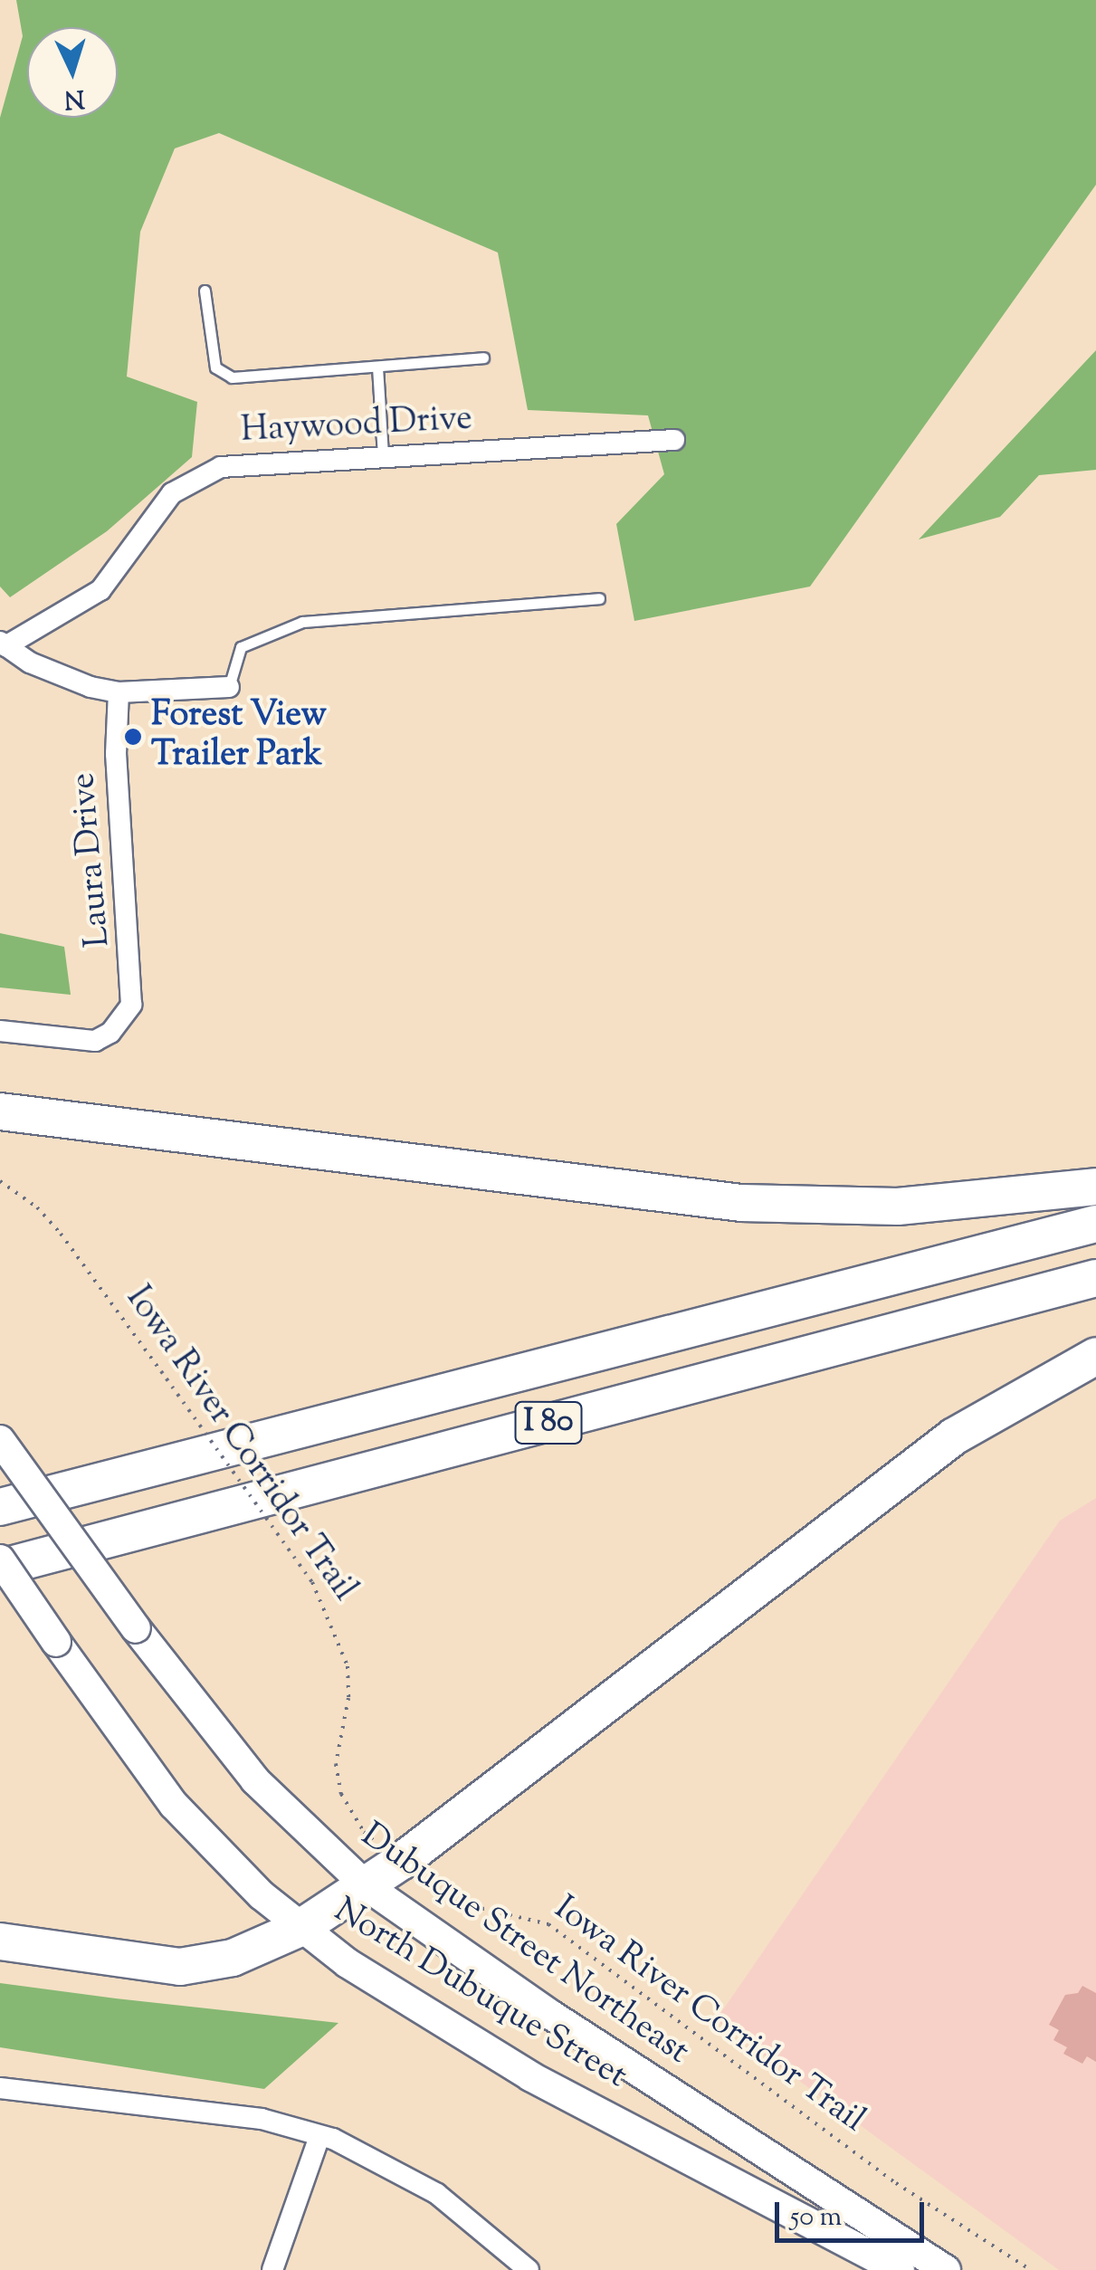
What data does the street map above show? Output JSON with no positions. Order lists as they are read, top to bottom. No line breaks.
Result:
{"streets":{"highway":["I 80"],"main road":["Dubuque Street Northeast","North Dubuque Street"],"street":["Haywood Drive","Laura Drive"],"path":["Iowa River Corridor Trail"]},"places":["Forest View Trailer Park"],"scale_bar":"50 m","north":"bottom"}
